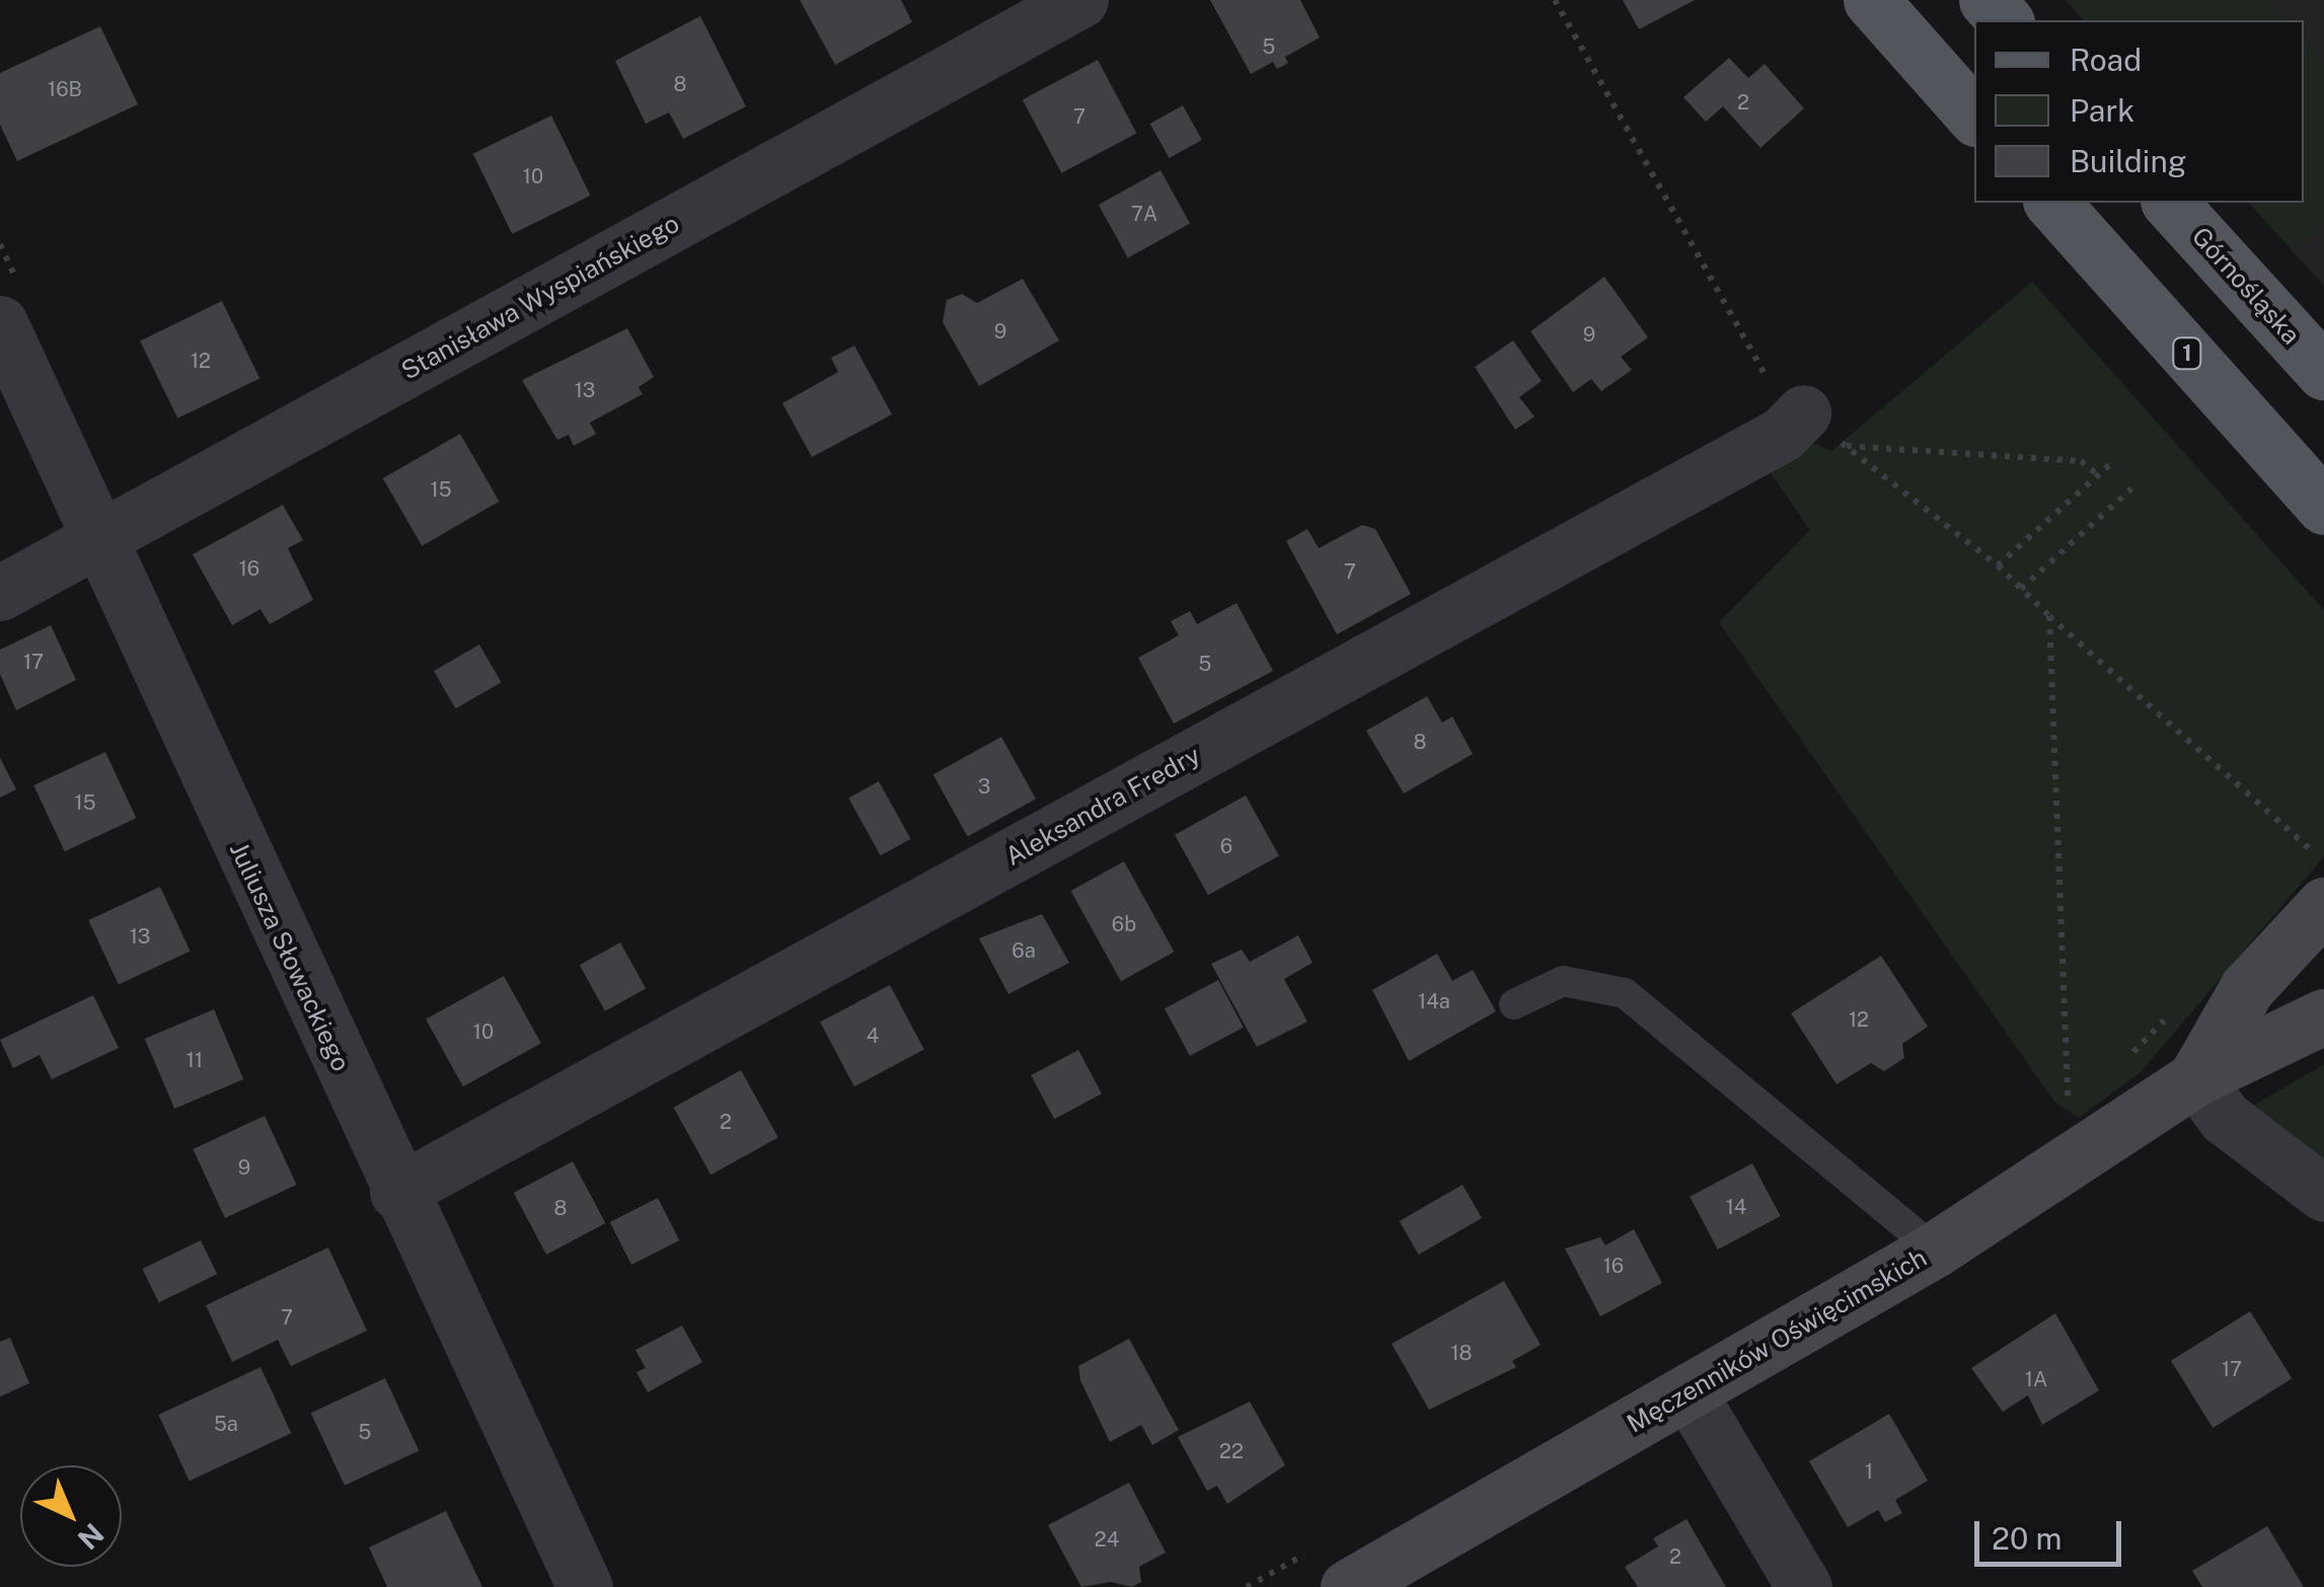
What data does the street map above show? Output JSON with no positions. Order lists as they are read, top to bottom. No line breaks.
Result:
{"streets":{"main road":["Górnośląska","1","Męczenników Oświęcimskich"],"street":["Stanisława Wyspiańskiego","Aleksandra Fredry","Juliusza Słowackiego"]},"crossings":[["Stanisława Wyspiańskiego","Juliusza Słowackiego"],["Aleksandra Fredry","Juliusza Słowackiego"]],"house_numbers":["5","8","16B","2","7","10","7A","9","9","12","13","15","16","7","17","5","8","3","15","6","6b","13","6a","14a","12","10","4","11","2","9","14","8","16","7","18","17","1A","5a","5","22","1","24","2"],"legend":["Road","Park","Building"],"scale_bar":"20 m","north":"bottom right"}
